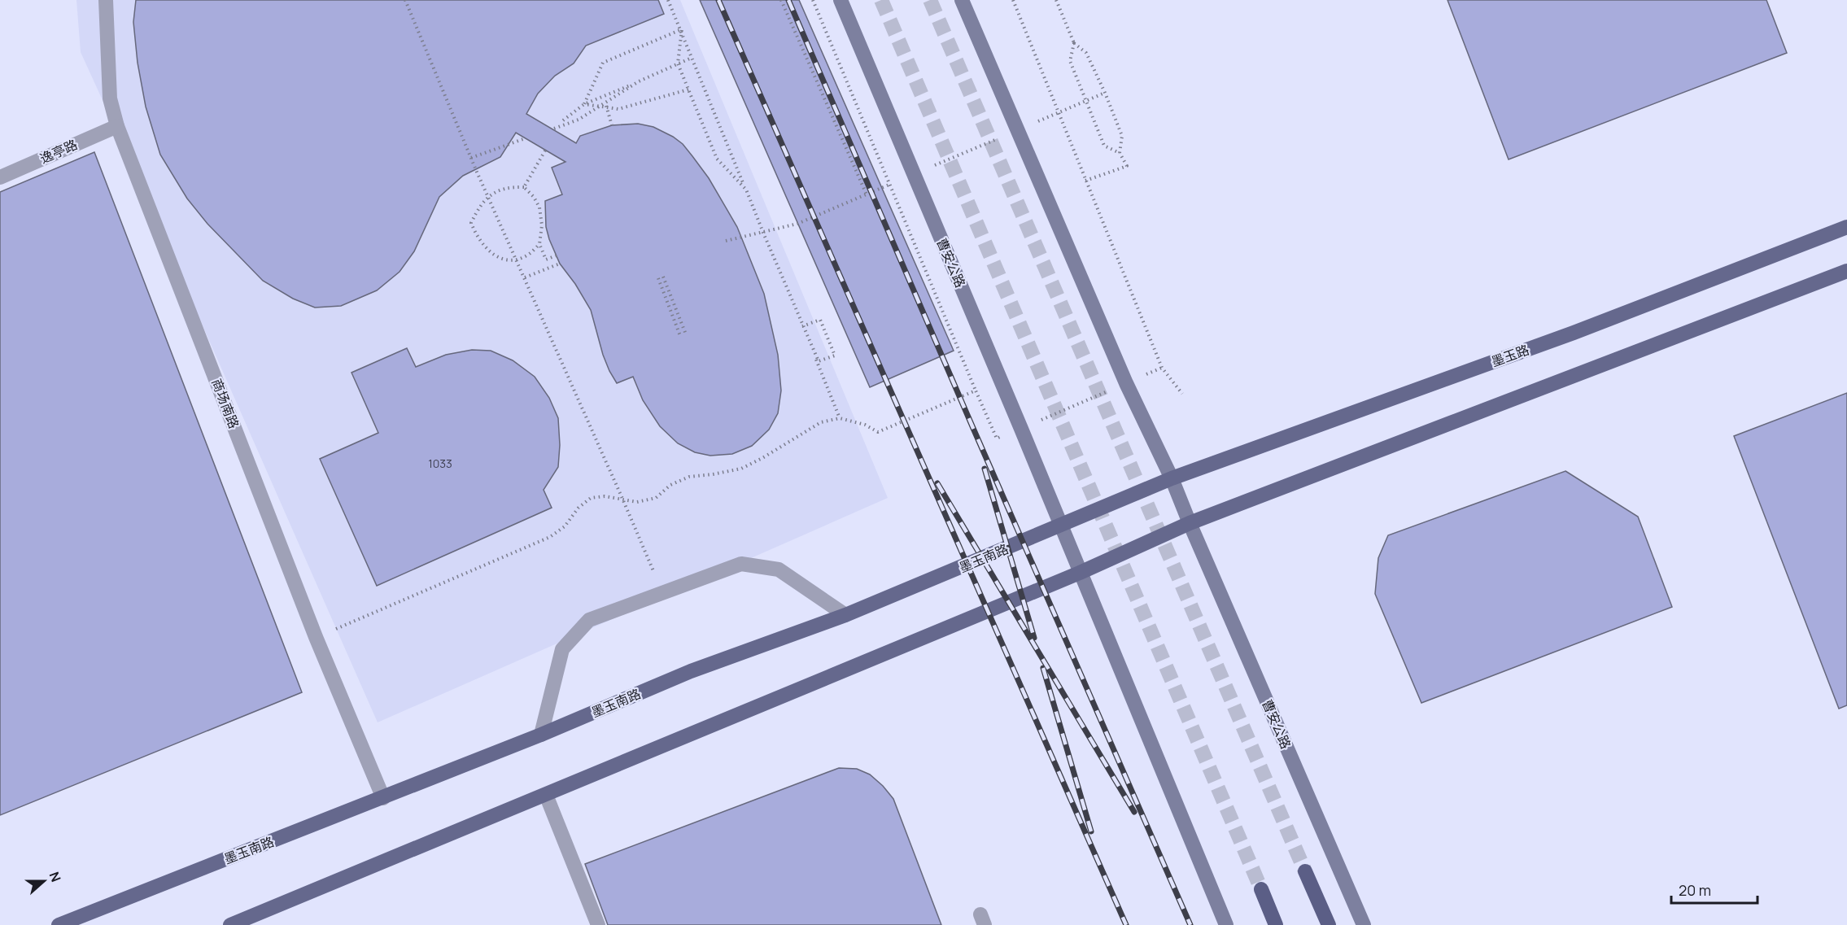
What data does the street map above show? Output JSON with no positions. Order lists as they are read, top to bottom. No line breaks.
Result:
{"streets":{"main road":["曹安公路","墨玉路","墨玉南路"],"street":["逸亭路","商场南路"]},"crossings":[["逸亭路","商场南路"],["曹安公路","墨玉路"],["曹安公路","墨玉南路"],["墨玉路","墨玉南路"],["商场南路","墨玉南路"]],"house_numbers":["1033"],"scale_bar":"20 m","north":"right"}
